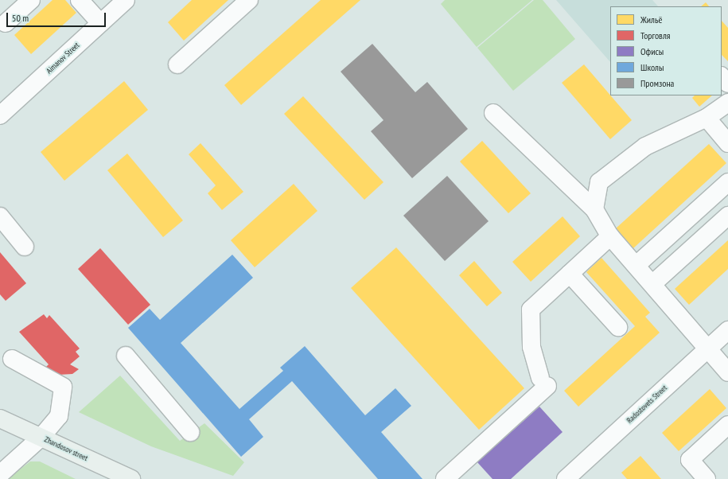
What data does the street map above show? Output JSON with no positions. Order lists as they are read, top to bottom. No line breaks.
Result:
{"streets":{"main road":["Zhandosov street"],"street":["Aimanov Street","Radostovets Street"]},"legend":["Жильё","Торговля","Офисы","Школы","Промзона"],"scale_bar":"50 m"}
